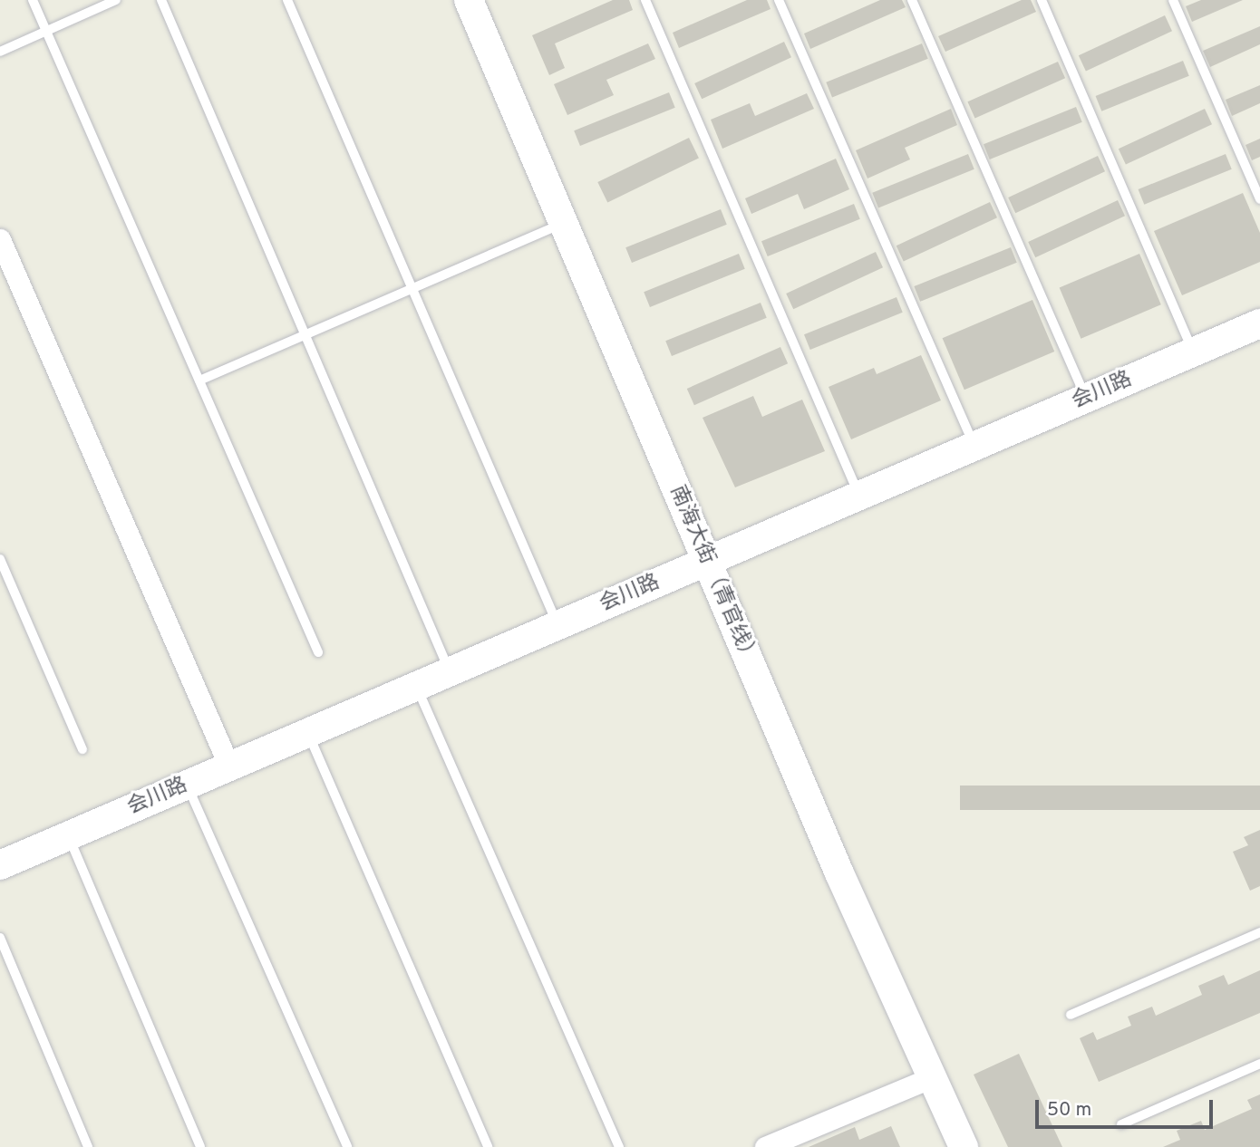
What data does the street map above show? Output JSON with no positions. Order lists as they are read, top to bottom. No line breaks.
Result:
{"streets":{"street":["会川路","南海大街 （青官线）"]},"crossings":[["会川路","南海大街 （青官线）"]],"scale_bar":"50 m"}
